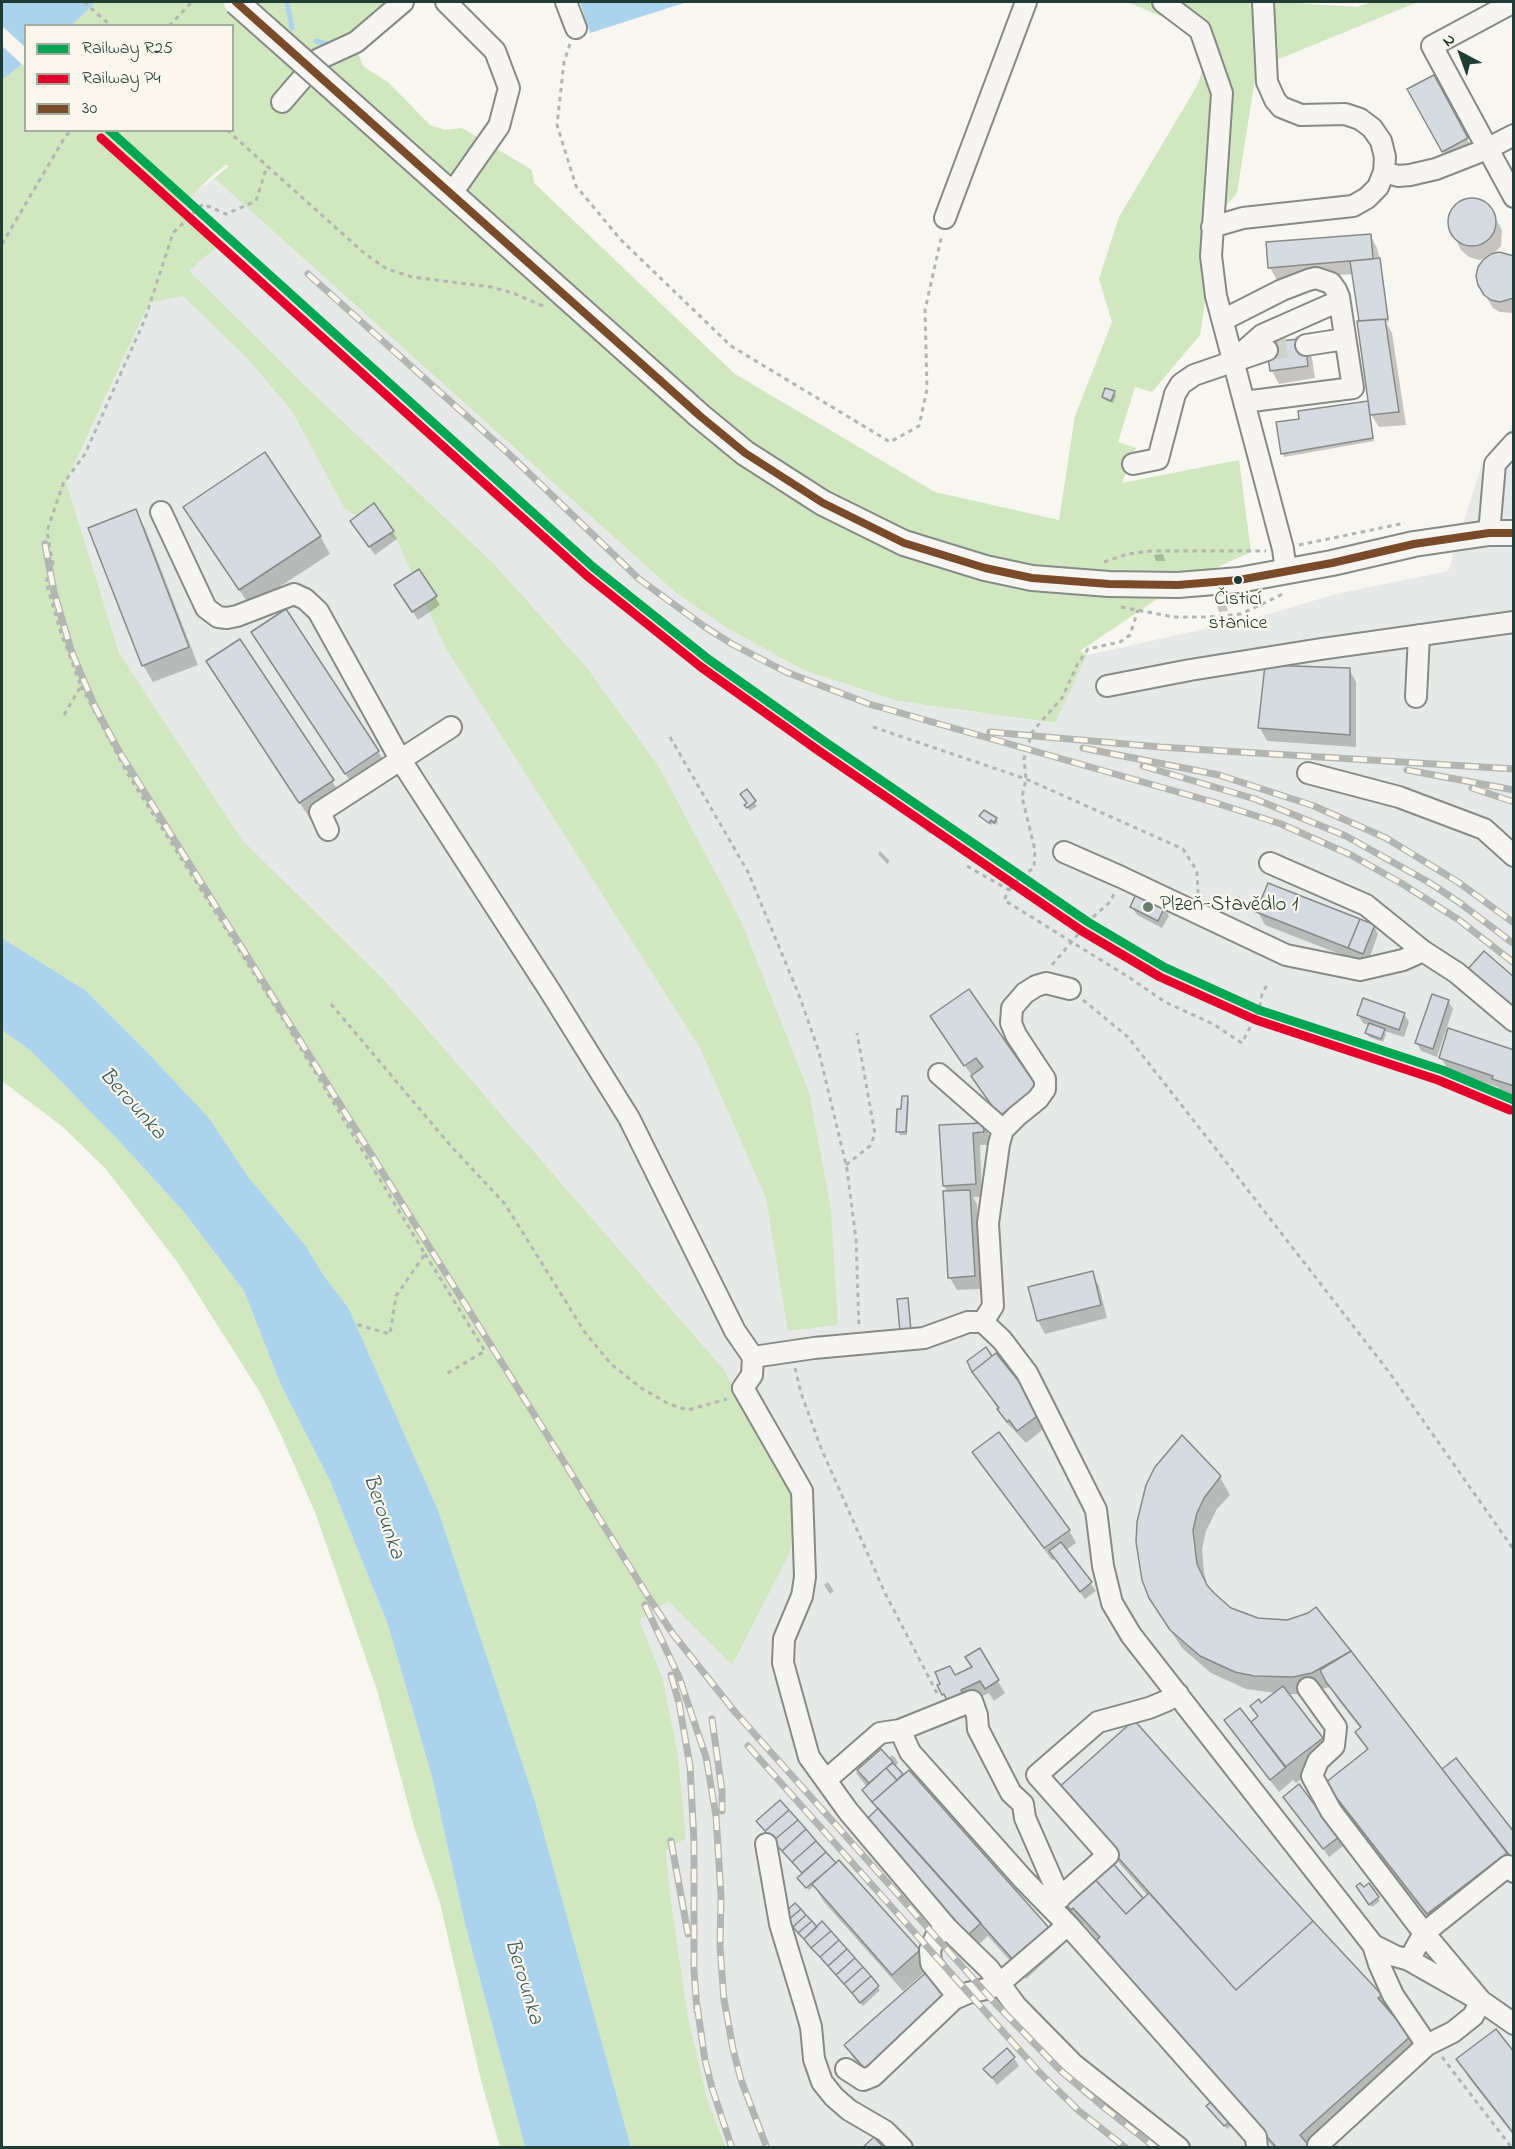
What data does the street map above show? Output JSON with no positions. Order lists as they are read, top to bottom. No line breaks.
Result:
{"water":["Berounka"],"places":["Čisticí stanice","Plzeň-Stavědlo 1"],"lines":["transit line 30","rail line R25","rail line P4"],"legend":["Railway R25","Railway P4","30"],"north":"top left"}
